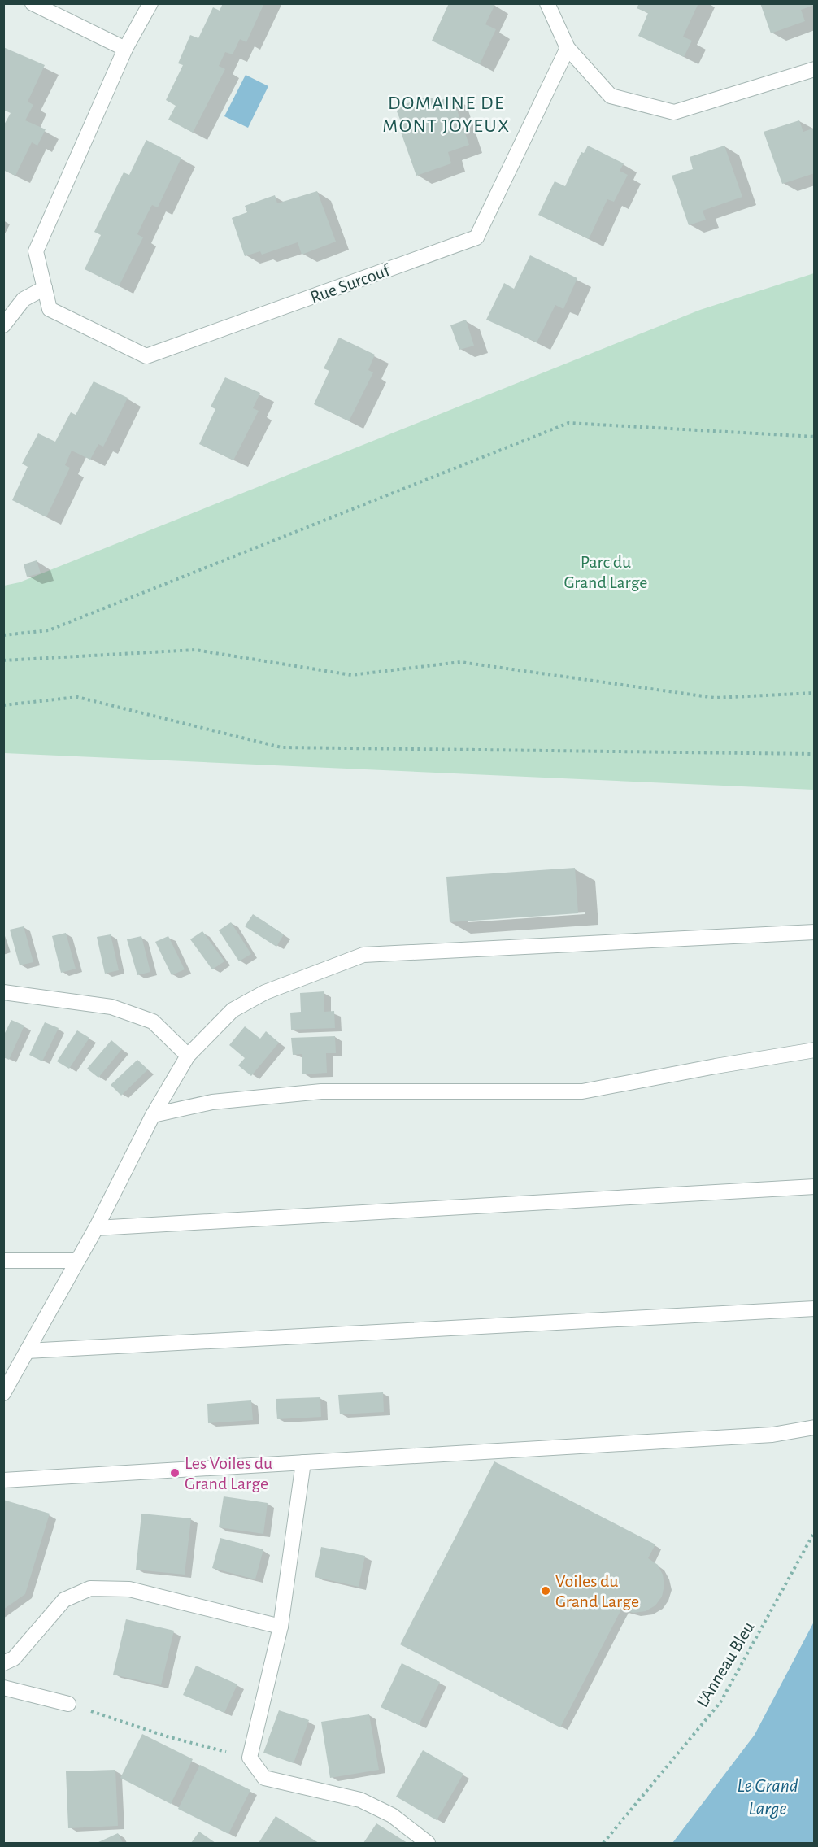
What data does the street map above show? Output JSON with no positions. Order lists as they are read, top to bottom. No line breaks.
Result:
{"streets":{"street":["Rue Surcouf"],"path":["L'Anneau Bleu"]},"districts":["DOMAINE DE MONT JOYEUX"],"water":["Le Grand Large"],"parks":["Parc du Grand Large"],"places":["Les Voiles du Grand Large","Voiles du Grand Large"]}
